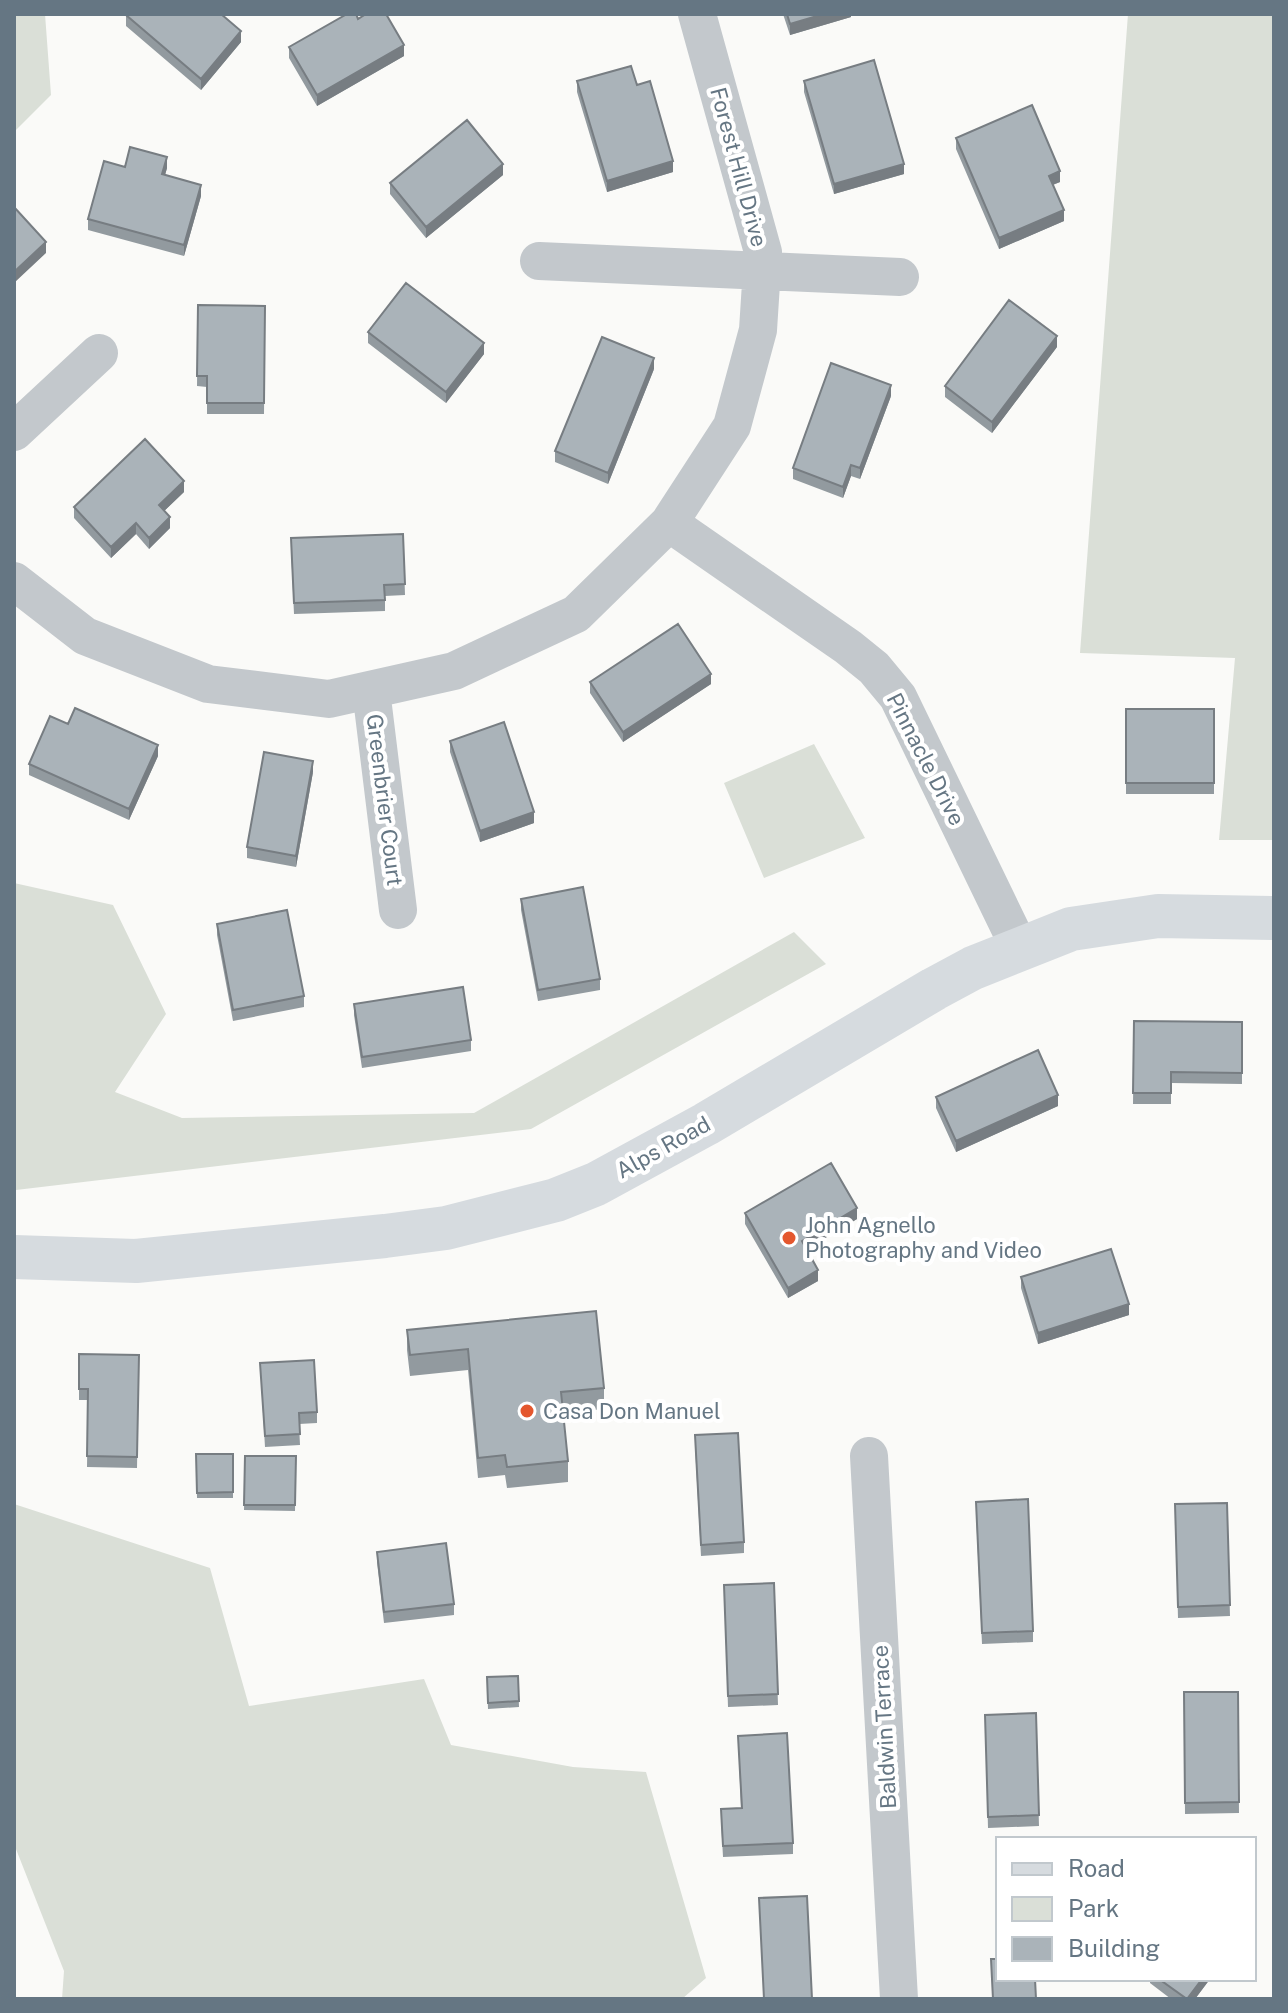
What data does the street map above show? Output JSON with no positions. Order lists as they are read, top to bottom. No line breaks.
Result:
{"streets":{"main road":["Alps Road"],"street":["Forest Hill Drive","Pinnacle Drive","Greenbrier Court","Baldwin Terrace"]},"crossings":[["Forest Hill Drive","Pinnacle Drive"],["Forest Hill Drive","Greenbrier Court"],["Pinnacle Drive","Alps Road"]],"places":["John Agnello Photography and Video","Casa Don Manuel"],"legend":["Road","Park","Building"]}
